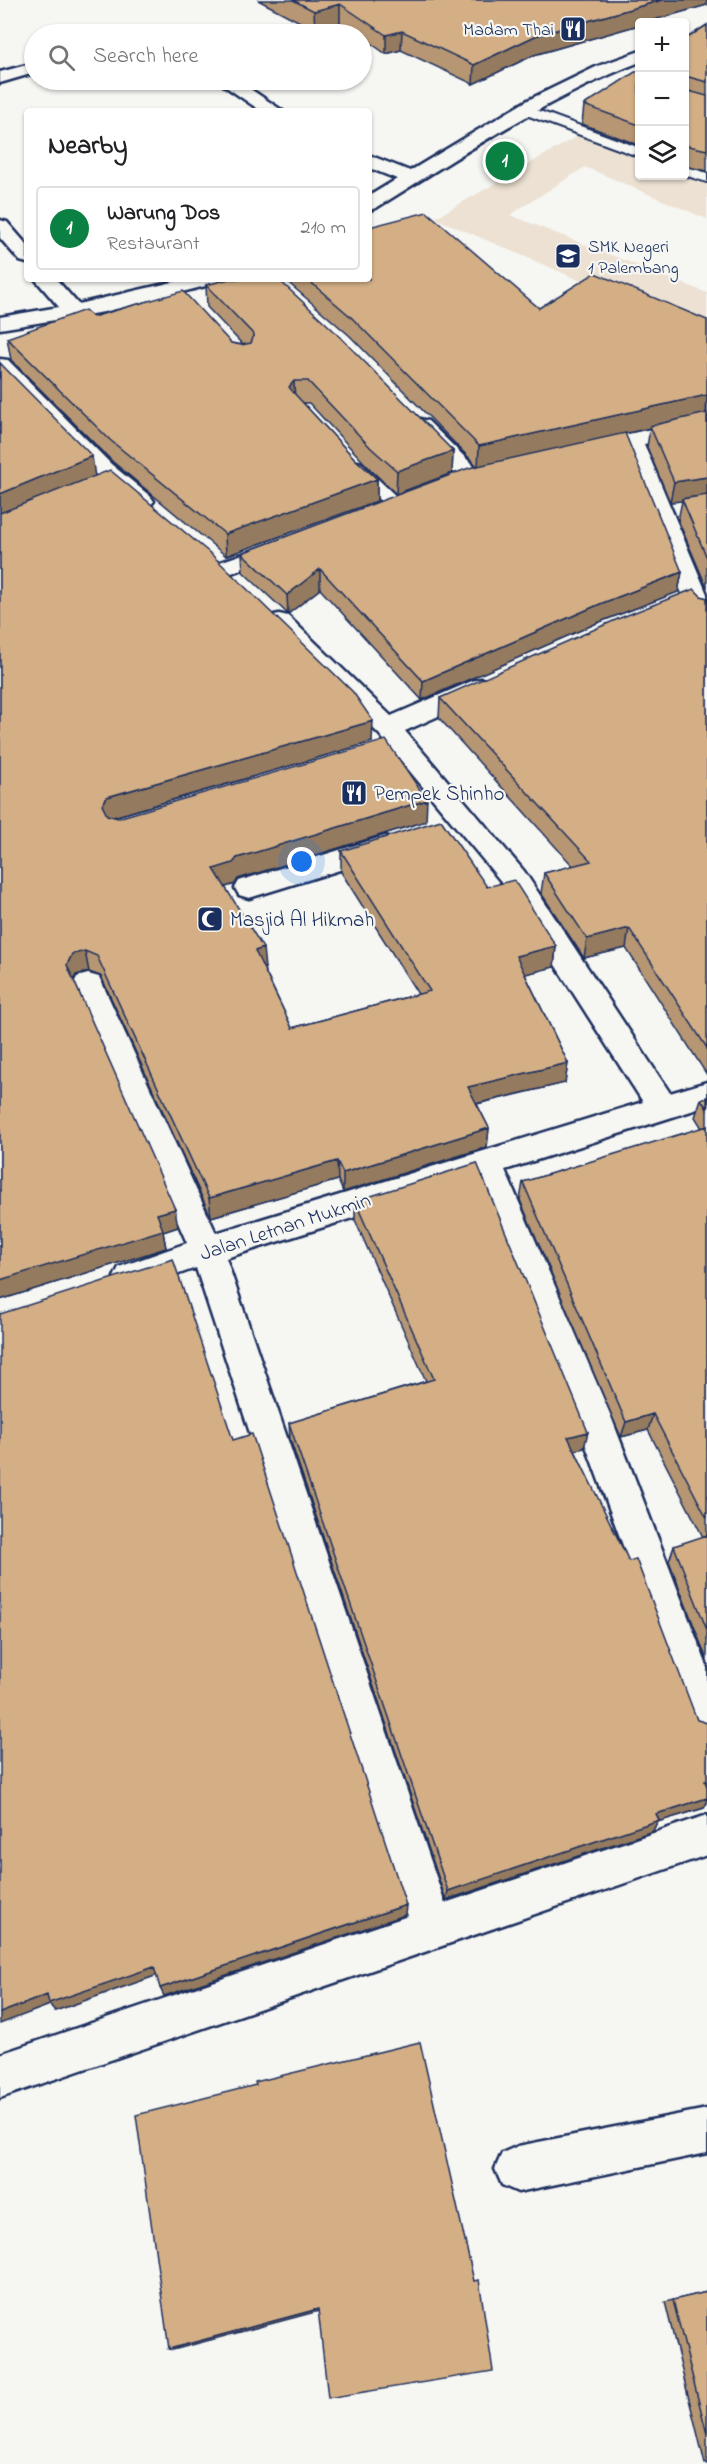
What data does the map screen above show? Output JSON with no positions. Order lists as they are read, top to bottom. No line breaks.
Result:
{"streets":{"street":["Jalan Letnan Mukmin"]},"places":{"restaurant":["Madam Thai","Pempek Shinho"],"school or university":["SMK Negeri 1 Palembang"],"mosque":["Masjid Al Hikmah"]},"page":{"map_buttons":["+","−"],"search":"Search here","heading":"Nearby","pins":"1","list":[{"mark":"1","name":"Warung Dos","note":"Restaurant","value":"210 m"}]}}
